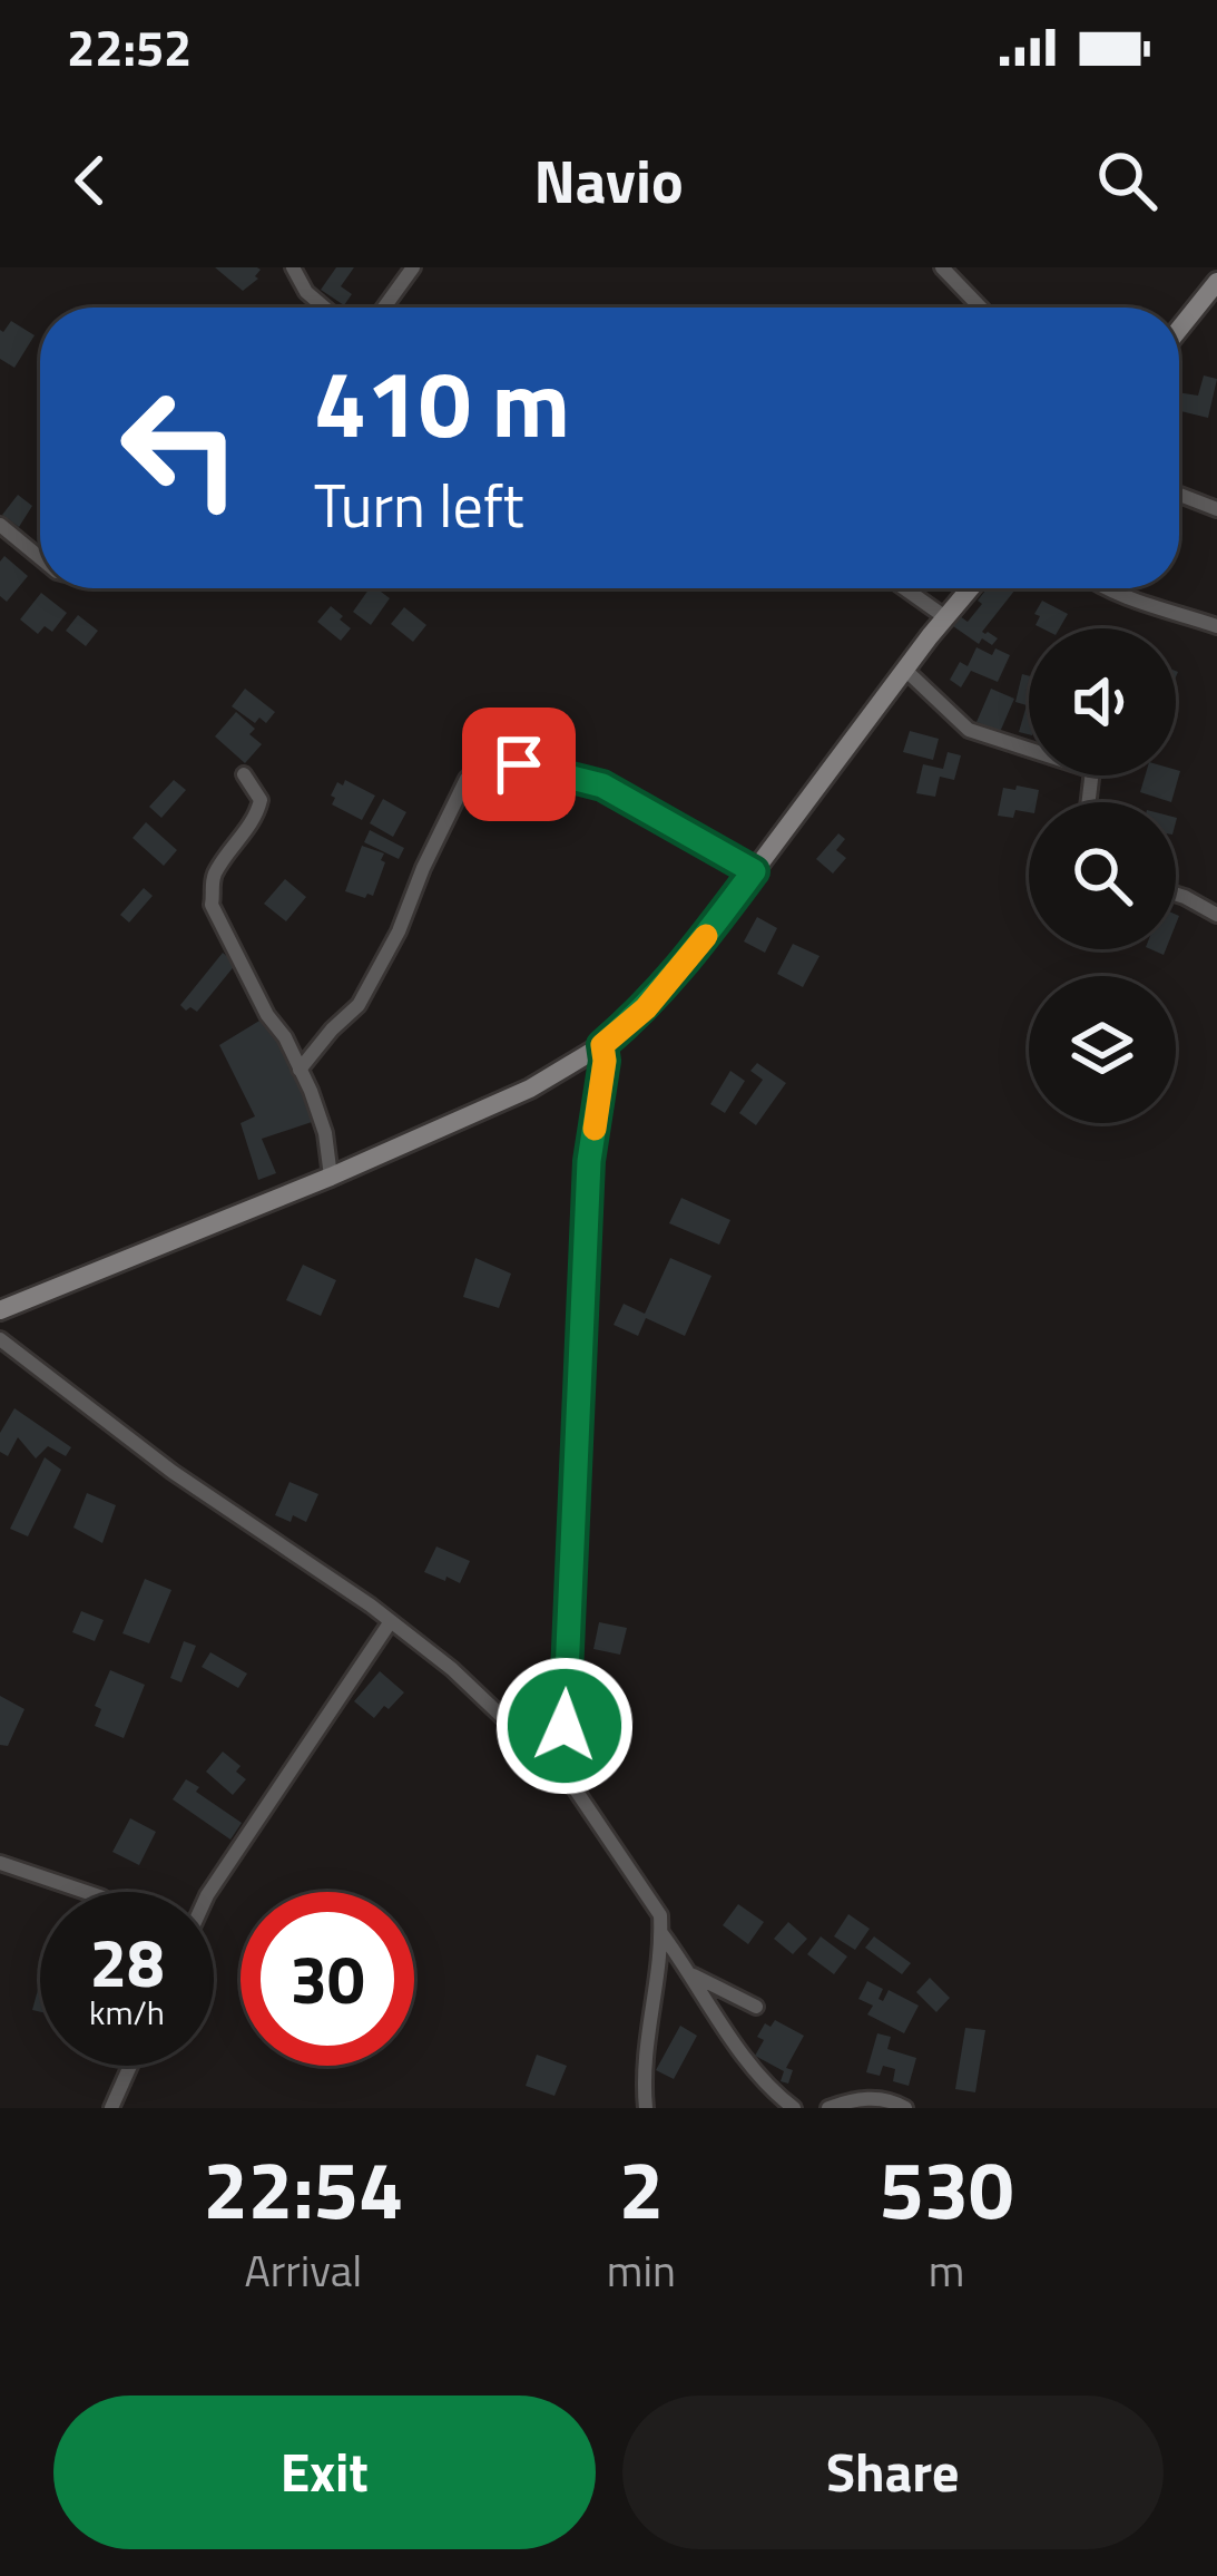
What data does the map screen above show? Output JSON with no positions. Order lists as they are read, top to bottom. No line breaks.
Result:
{"page":{"status":"22:52","header":"Navio","turn":["410 m","Turn left"],"speed":"28 km/h","limit":"30","eta":["22:54","Arrival","2","min","530","m"],"buttons":["Exit","Share"]}}
